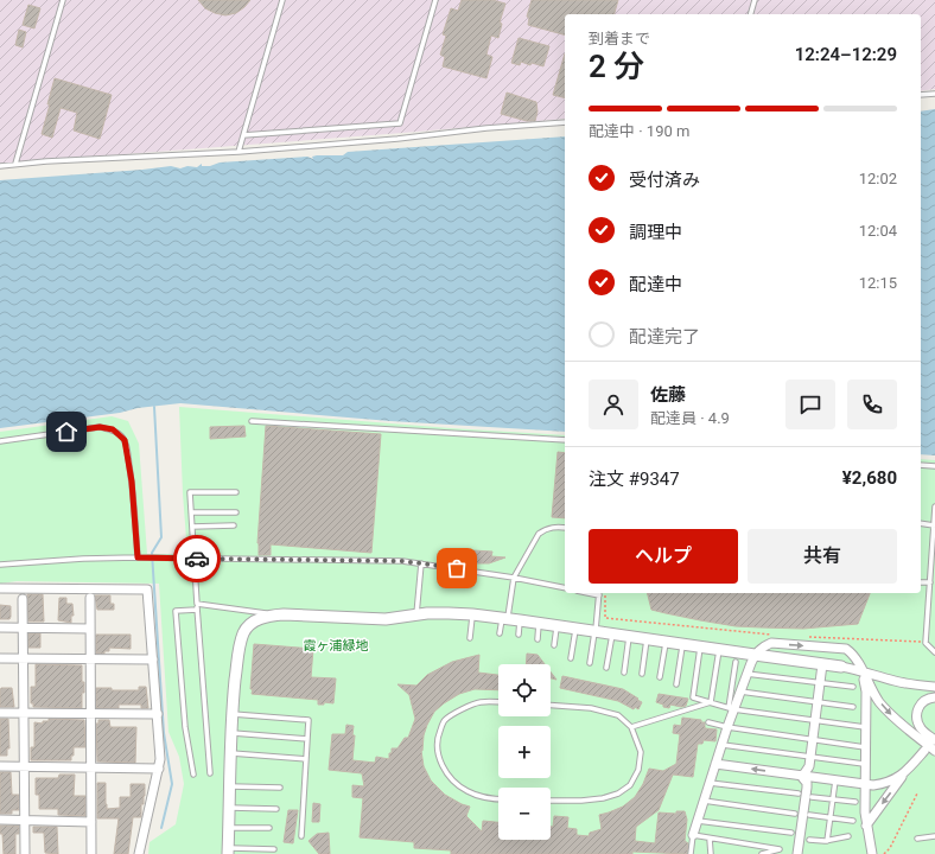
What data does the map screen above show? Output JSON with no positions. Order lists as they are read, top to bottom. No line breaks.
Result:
{"parks":["霞ヶ浦緑地"],"page":{"heading":["2 分","到着まで","12:24–12:29"],"panel":["佐藤","配達員 · 4.9","注文 #9347","¥2,680"],"bar":"配達中 · 190 m","list":[["受付済み","12:02"],["調理中","12:04"],["配達中","12:15"],"配達完了"],"buttons":["ヘルプ","共有"],"map_buttons":["+","−"]}}
